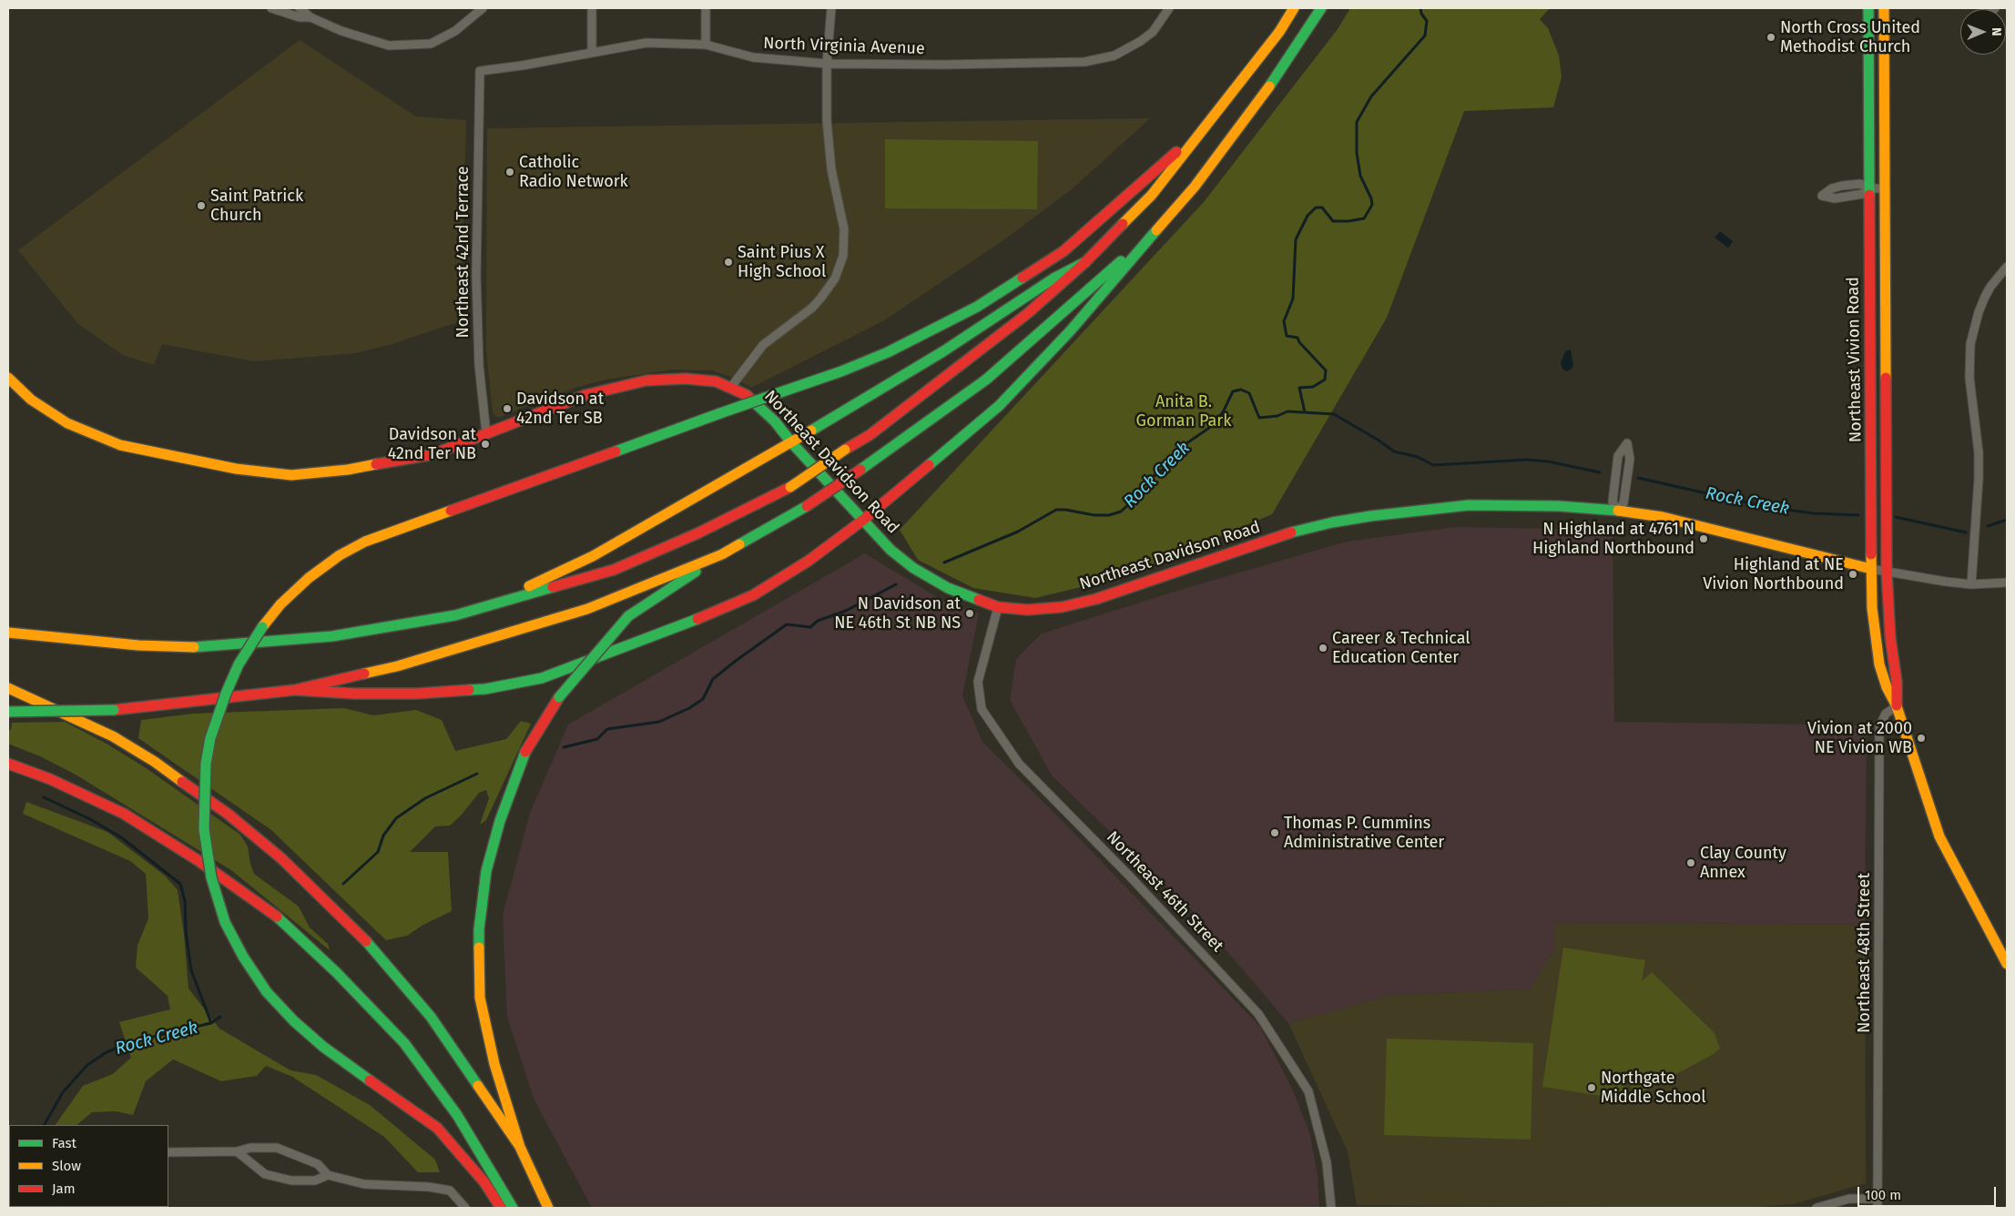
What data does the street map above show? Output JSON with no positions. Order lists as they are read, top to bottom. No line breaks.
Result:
{"streets":{"main road":["Northeast Vivion Road","Northeast Davidson Road"],"street":["North Virginia Avenue","Northeast 42nd Terrace","Northeast 46th Street","Northeast 48th Street"]},"crossings":[["North Virginia Avenue","Northeast 42nd Terrace"],["Northeast 42nd Terrace","Northeast Davidson Road"],["Northeast Vivion Road","Northeast Davidson Road"],["Northeast Vivion Road","Northeast 48th Street"],["Northeast Davidson Road","Northeast 46th Street"]],"water":["Rock Creek"],"parks":["Anita B. Gorman Park"],"places":["North Cross United Methodist Church","Catholic Radio Network","Saint Patrick Church","Saint Pius X High School","Davidson at 42nd Ter SB","Davidson at 42nd Ter NB","N Highland at 4761 N Highland Northbound","Highland at NE Vivion Northbound","N Davidson at NE 46th St NB NS","Career & Technical Education Center","Vivion at 2000 NE Vivion WB","Thomas P. Cummins Administrative Center","Clay County Annex","Northgate Middle School"],"legend":["Fast","Slow","Jam"],"scale_bar":"100 m","north":"right"}
